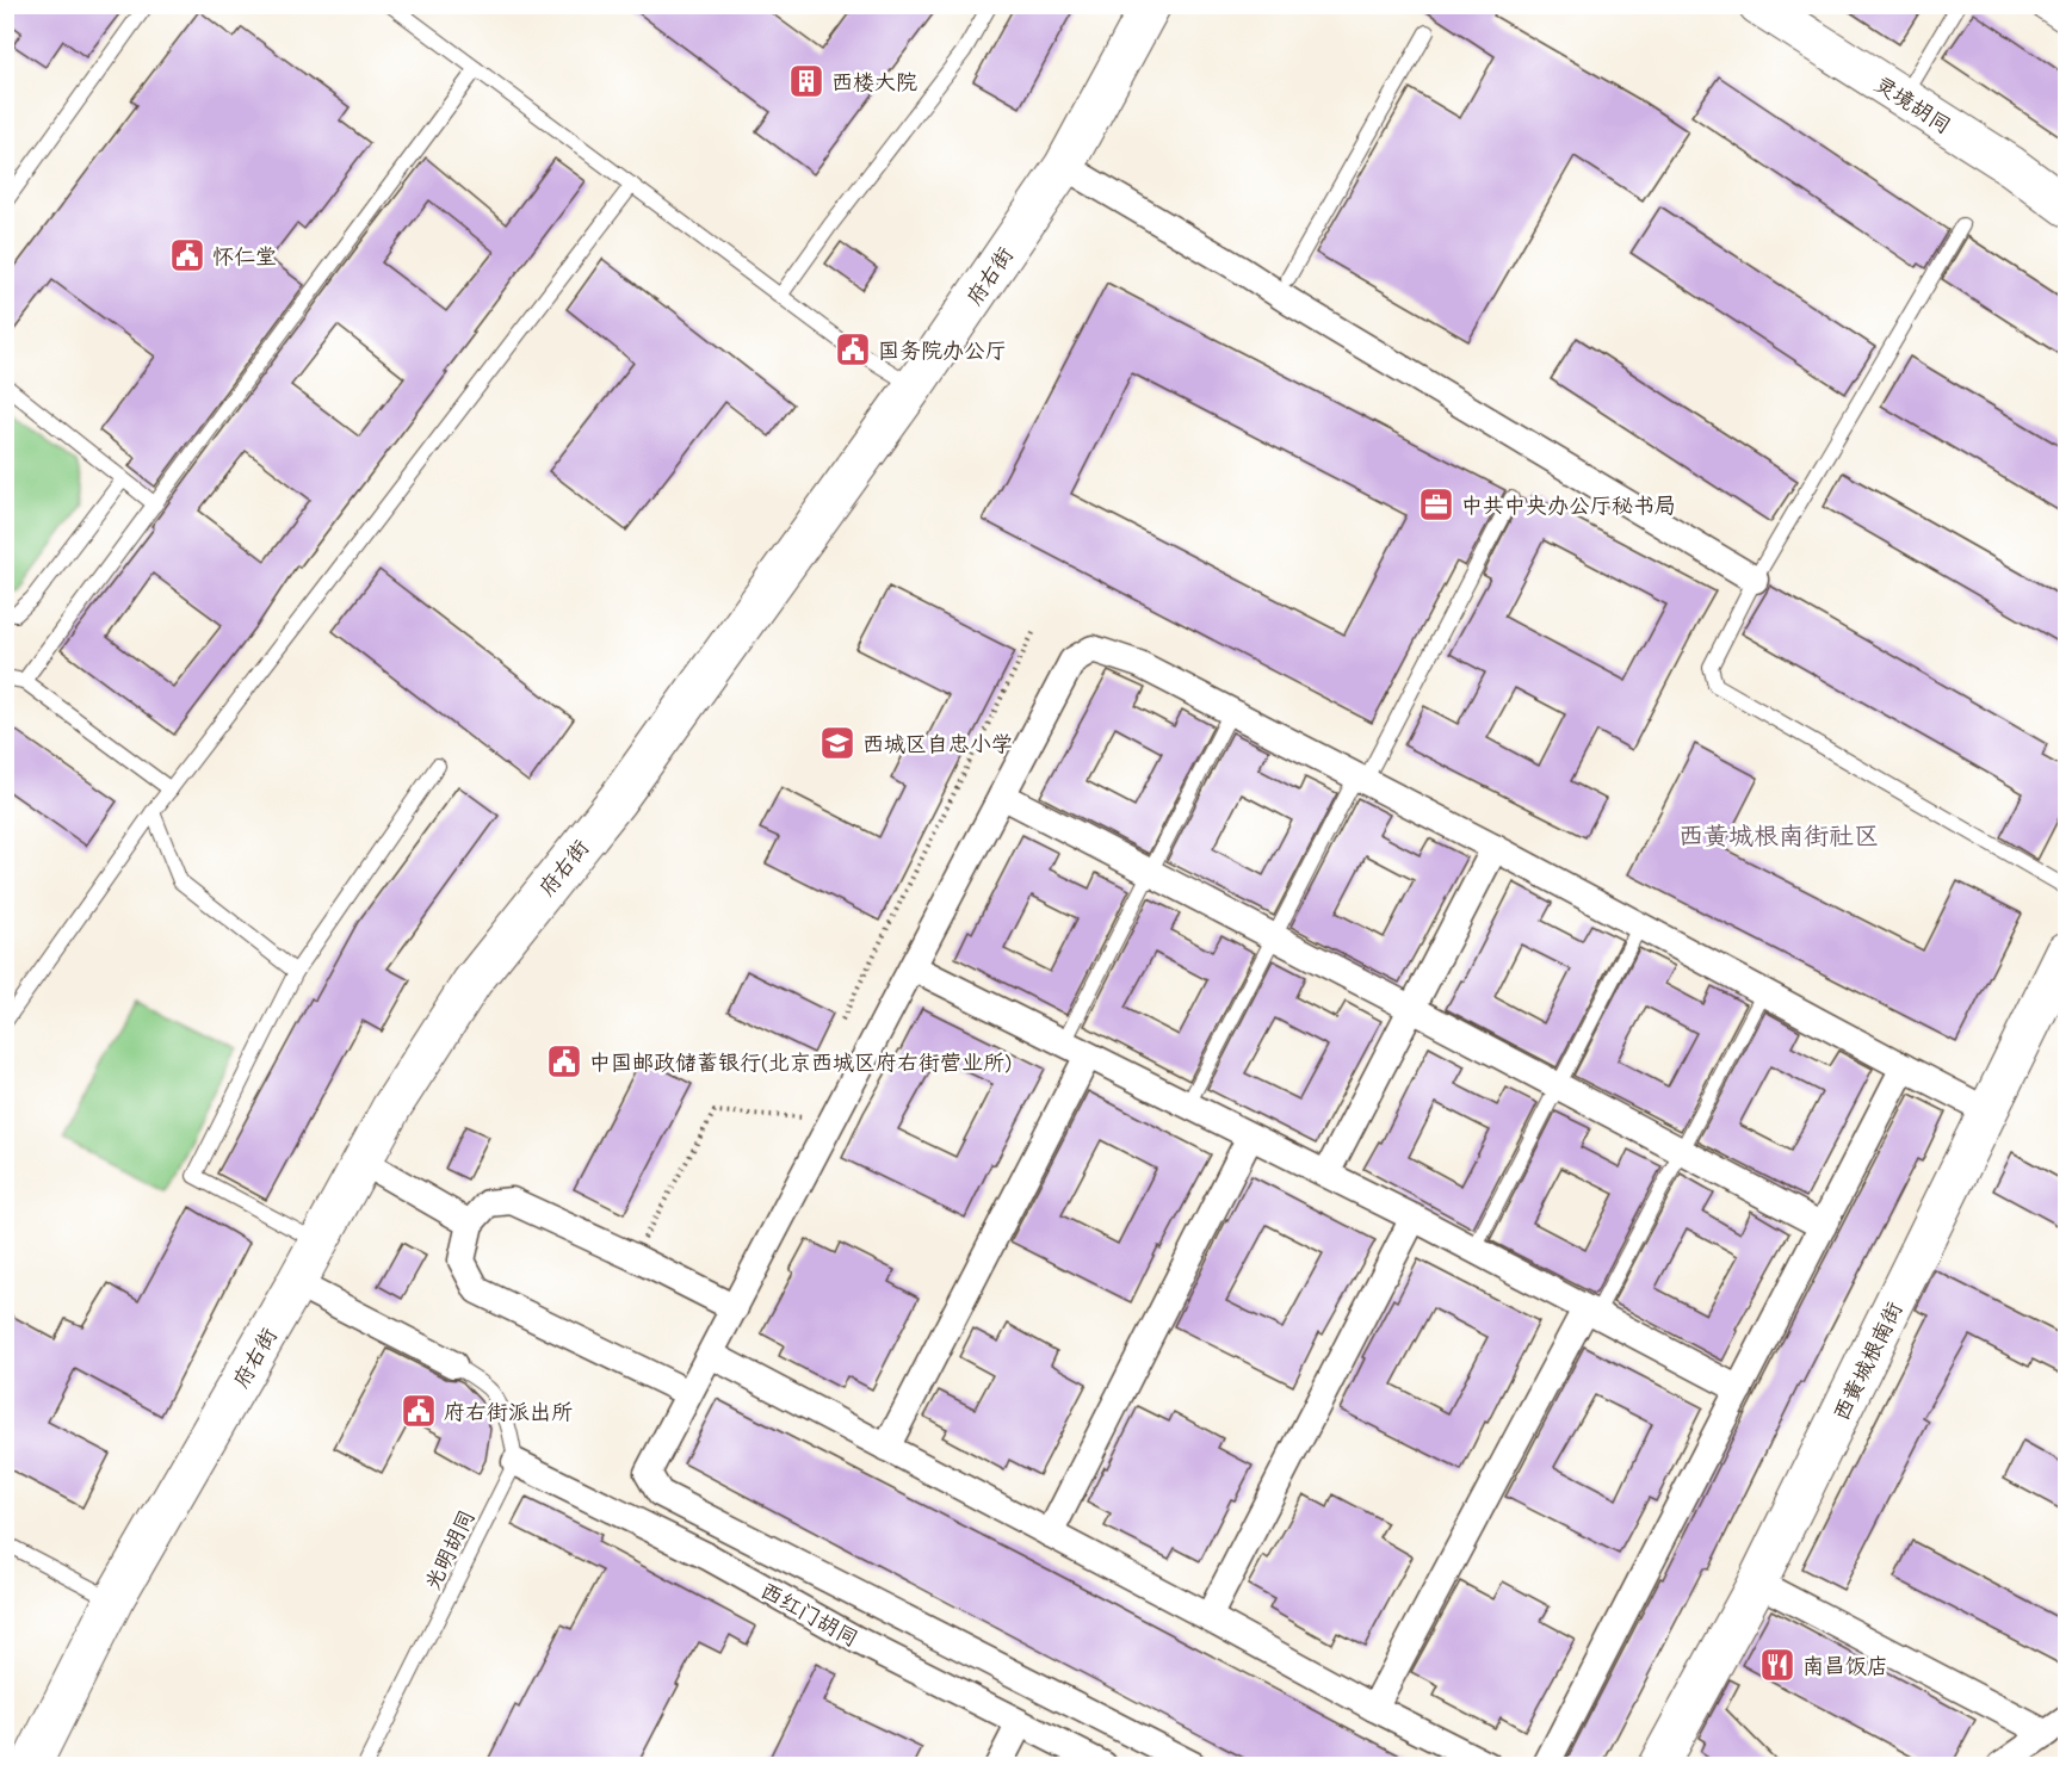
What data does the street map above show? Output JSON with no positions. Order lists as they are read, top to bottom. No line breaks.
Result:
{"streets":{"main road":["灵境胡同","府右街","西黄城根南街"],"street":["西红门胡同"],"lane":["光明胡同"]},"crossings":[["光明胡同","西红门胡同"]],"districts":["西黄城根南街社区"],"places":{"building":["西楼大院"],"public building":["怀仁堂","国务院办公厅","中国邮政储蓄银行(北京西城区府右街营业所)","府右街派出所"],"office":["中共中央办公厅秘书局"],"school or university":["西城区自忠小学"],"restaurant":["南昌饭店"]}}
